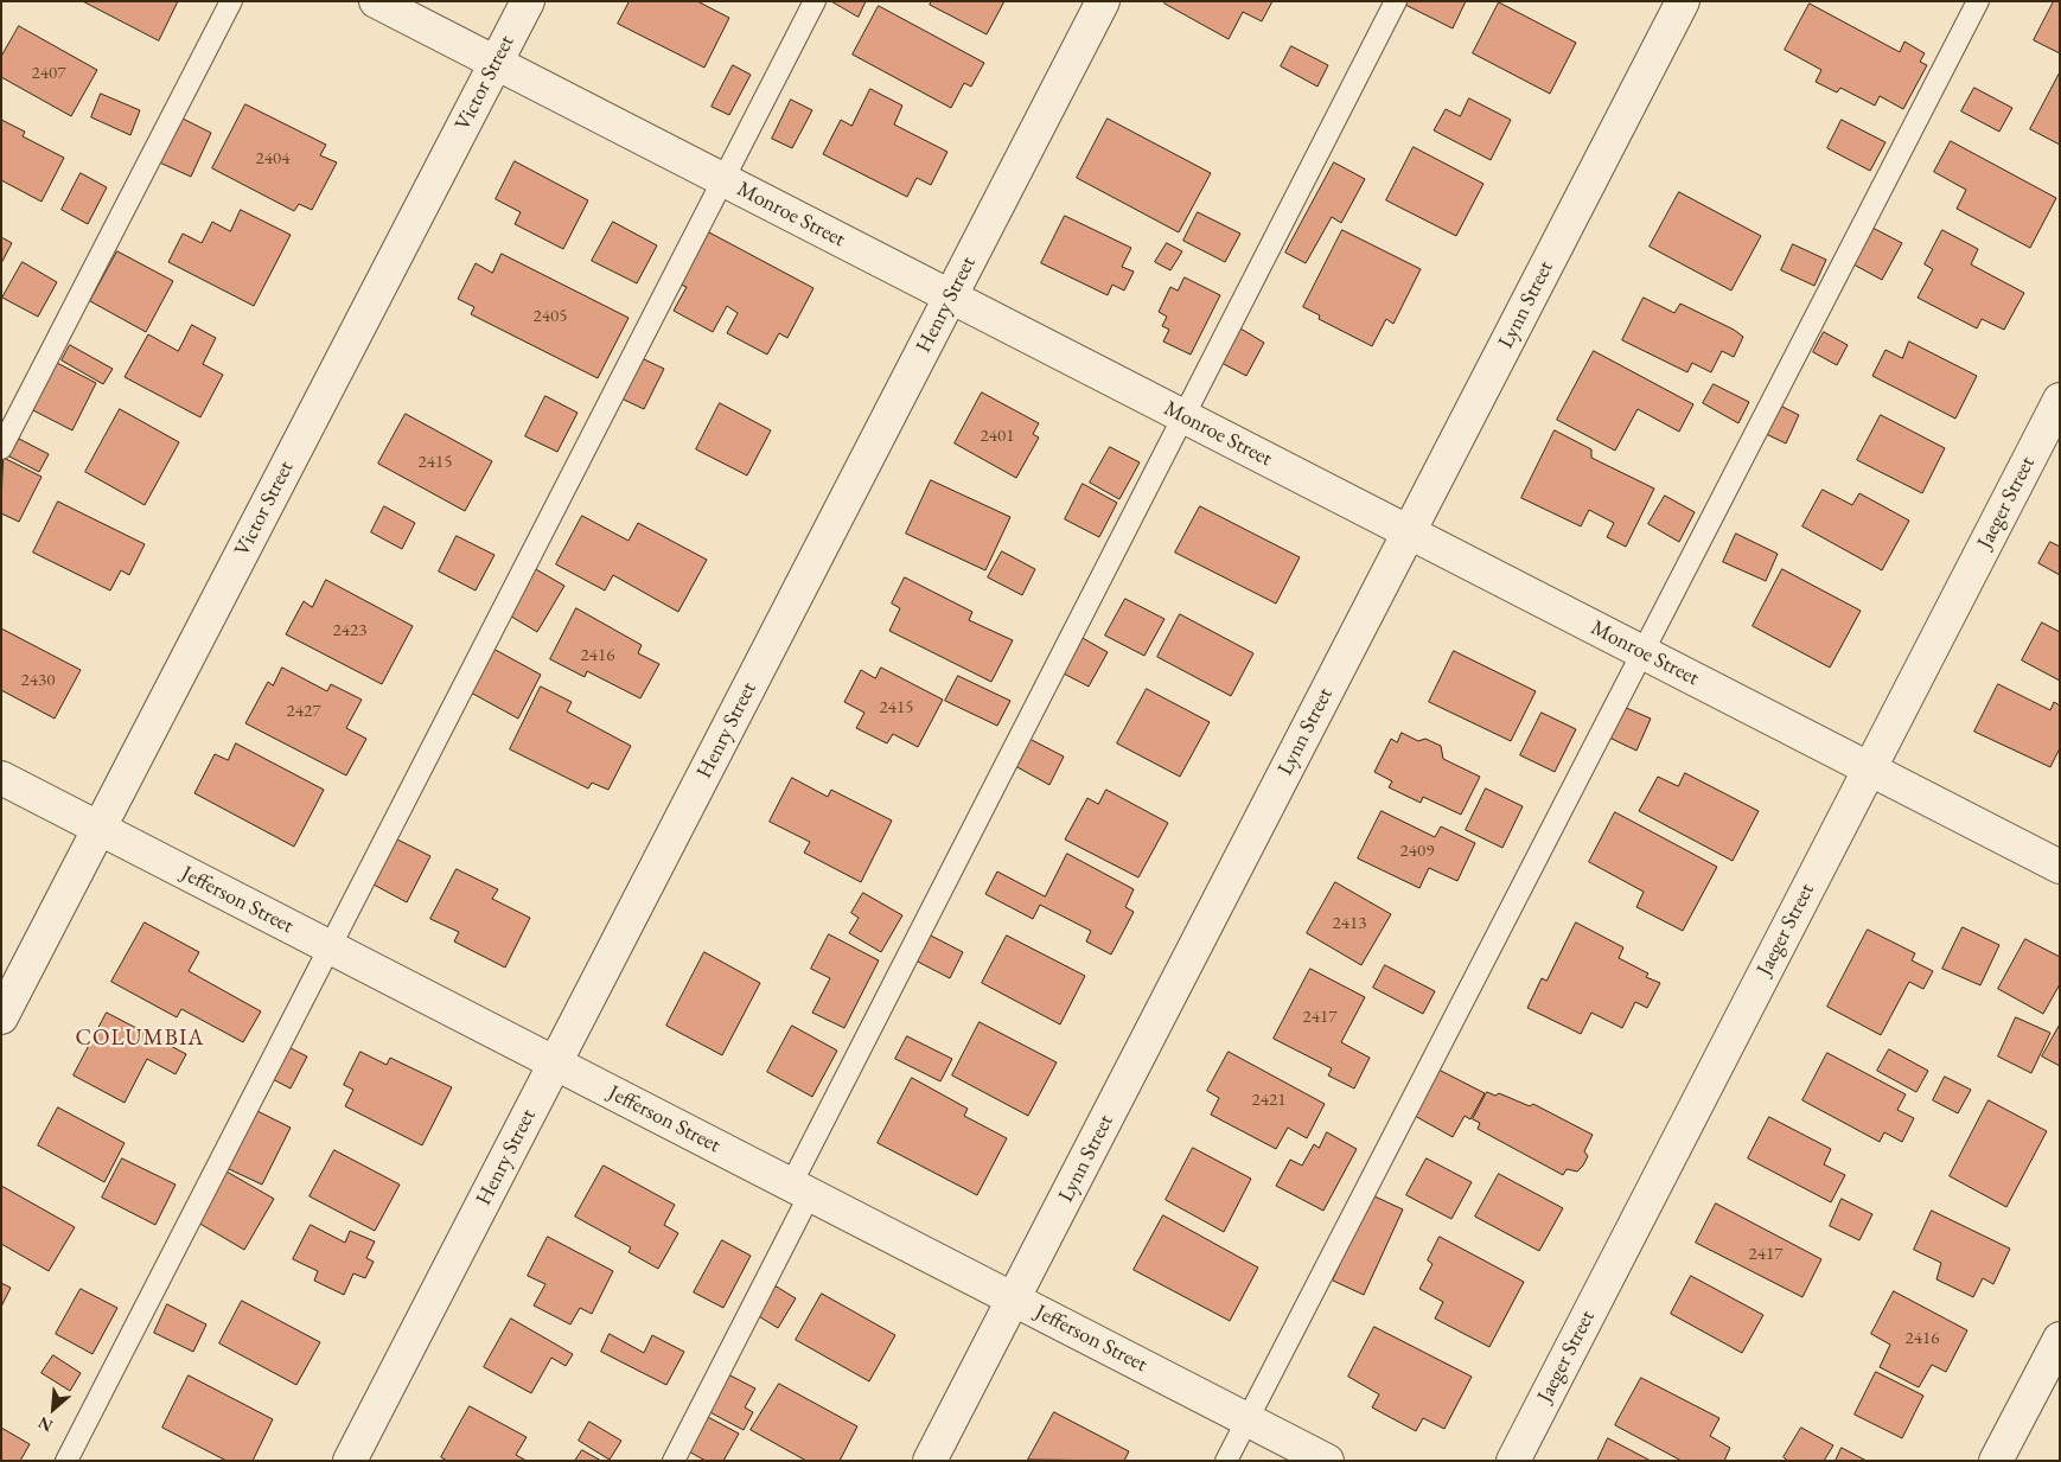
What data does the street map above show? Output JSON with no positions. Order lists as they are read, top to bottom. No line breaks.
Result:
{"streets":{"street":["Victor Street","Monroe Street","Henry Street","Lynn Street","Jaeger Street","Jefferson Street"]},"crossings":[["Victor Street","Monroe Street"],["Victor Street","Jefferson Street"],["Monroe Street","Henry Street"],["Monroe Street","Lynn Street"],["Monroe Street","Jaeger Street"],["Henry Street","Jefferson Street"],["Lynn Street","Jefferson Street"]],"districts":["COLUMBIA"],"house_numbers":["2407","2404","2405","2401","2415","2423","2416","2430","2415","2427","2409","2413","2417","2421","2417","2416"],"north":"bottom left"}
